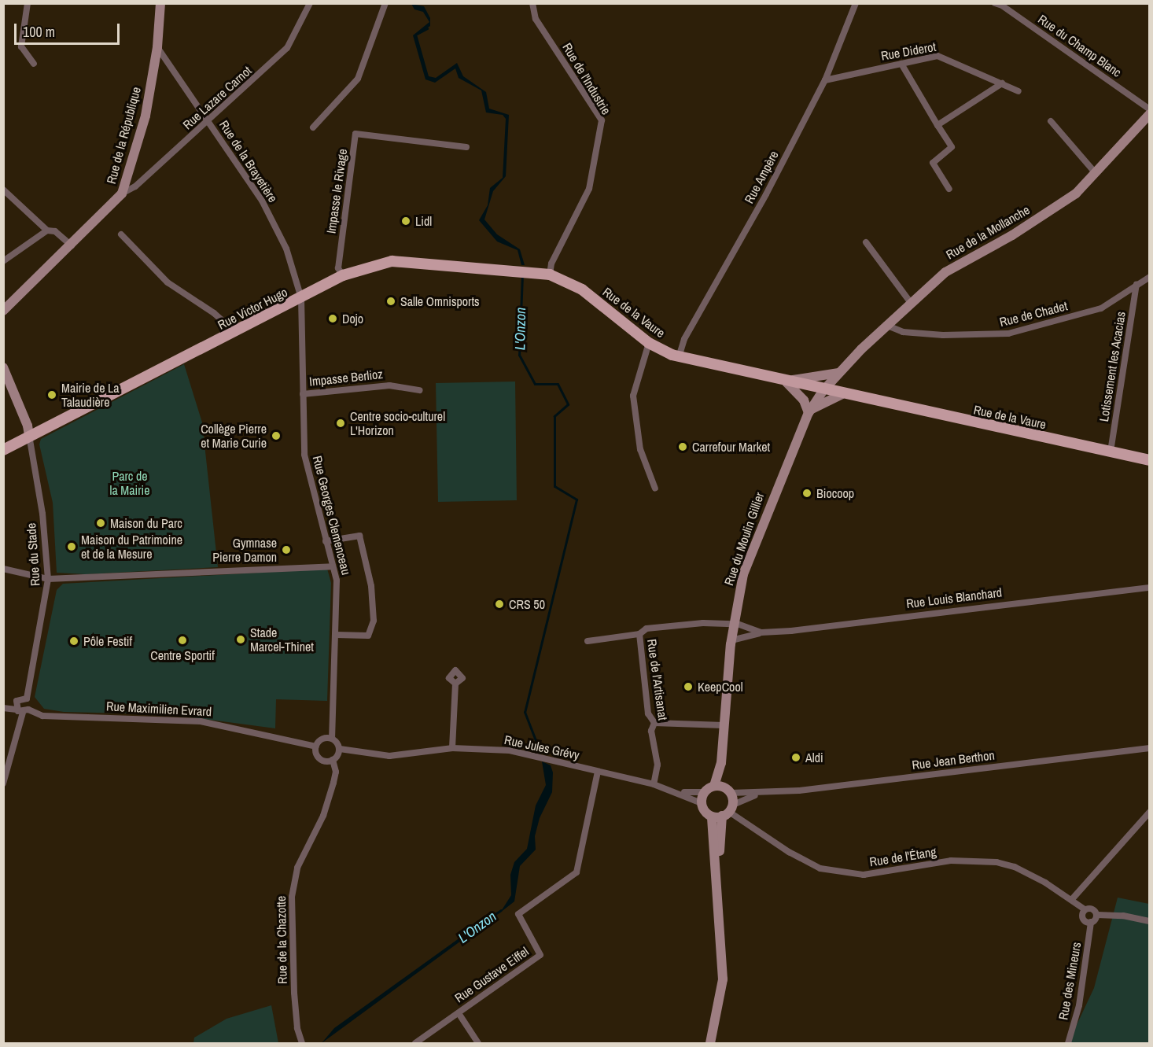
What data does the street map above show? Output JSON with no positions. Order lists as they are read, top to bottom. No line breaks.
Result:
{"streets":{"main road":["Rue de la République","Rue de la Mollanche","Rue Victor Hugo","Rue de la Vaure","Rue du Moulin Gillier"],"street":["Rue du Champ Blanc","Rue Diderot","Rue de l'Industrie","Rue Lazare Carnot","Rue de la Brayetière","Rue Ampère","Impasse le Rivage","Rue de Chadet","Lotissement les Acacias","Impasse Berlioz","Rue Georges Clemenceau","Rue du Stade","Rue Louis Blanchard","Rue de l'Artisanat","Rue Maximilien Evrard","Rue Jules Grévy","Rue Jean Berthon","Rue de l'Étang","Rue de la Chazotte","Rue Gustave Eiffel","Rue des Mineurs"]},"crossings":[["Rue Diderot","Rue Ampère"],["Rue de l'Industrie","Rue de la Vaure"],["Rue Lazare Carnot","Rue de la République"],["Rue Lazare Carnot","Rue de la Brayetière"],["Rue de la République","Rue de la Brayetière"],["Rue de la Brayetière","Rue Victor Hugo"],["Rue de la Brayetière","Rue Georges Clemenceau"],["Rue Ampère","Rue de la Vaure"],["Impasse le Rivage","Rue Victor Hugo"],["Rue de la Mollanche","Rue de la Vaure"],["Rue de la Mollanche","Rue de Chadet"],["Rue de la Mollanche","Rue du Moulin Gillier"],["Rue Victor Hugo","Rue de la Vaure"],["Rue Victor Hugo","Rue Georges Clemenceau"],["Rue Victor Hugo","Rue du Stade"],["Rue de la Vaure","Lotissement les Acacias"],["Rue de la Vaure","Rue du Moulin Gillier"],["Rue de Chadet","Lotissement les Acacias"],["Impasse Berlioz","Rue Georges Clemenceau"],["Rue Georges Clemenceau","Rue Maximilien Evrard"],["Rue Georges Clemenceau","Rue Jules Grévy"],["Rue Georges Clemenceau","Rue de la Chazotte"],["Rue du Moulin Gillier","Rue Louis Blanchard"],["Rue du Moulin Gillier","Rue de l'Artisanat"],["Rue Louis Blanchard","Rue de l'Artisanat"],["Rue de l'Artisanat","Rue Jules Grévy"],["Rue Maximilien Evrard","Rue Jules Grévy"],["Rue Maximilien Evrard","Rue de la Chazotte"],["Rue Jules Grévy","Rue de la Chazotte"],["Rue Jules Grévy","Rue Gustave Eiffel"],["Rue de l'Étang","Rue des Mineurs"]],"water":["L'Onzon"],"parks":["Parc de la Mairie"],"places":["Lidl","Salle Omnisports","Dojo","Mairie de La Talaudière","Centre socio-culturel L'Horizon","Collège Pierre et Marie Curie","Carrefour Market","Biocoop","Maison du Parc","Maison du Patrimoine et de la Mesure","Gymnase Pierre Damon","CRS 50","Stade Marcel-Thinet","Centre Sportif","Pôle Festif","KeepCool","Aldi"],"scale_bar":"100 m"}
